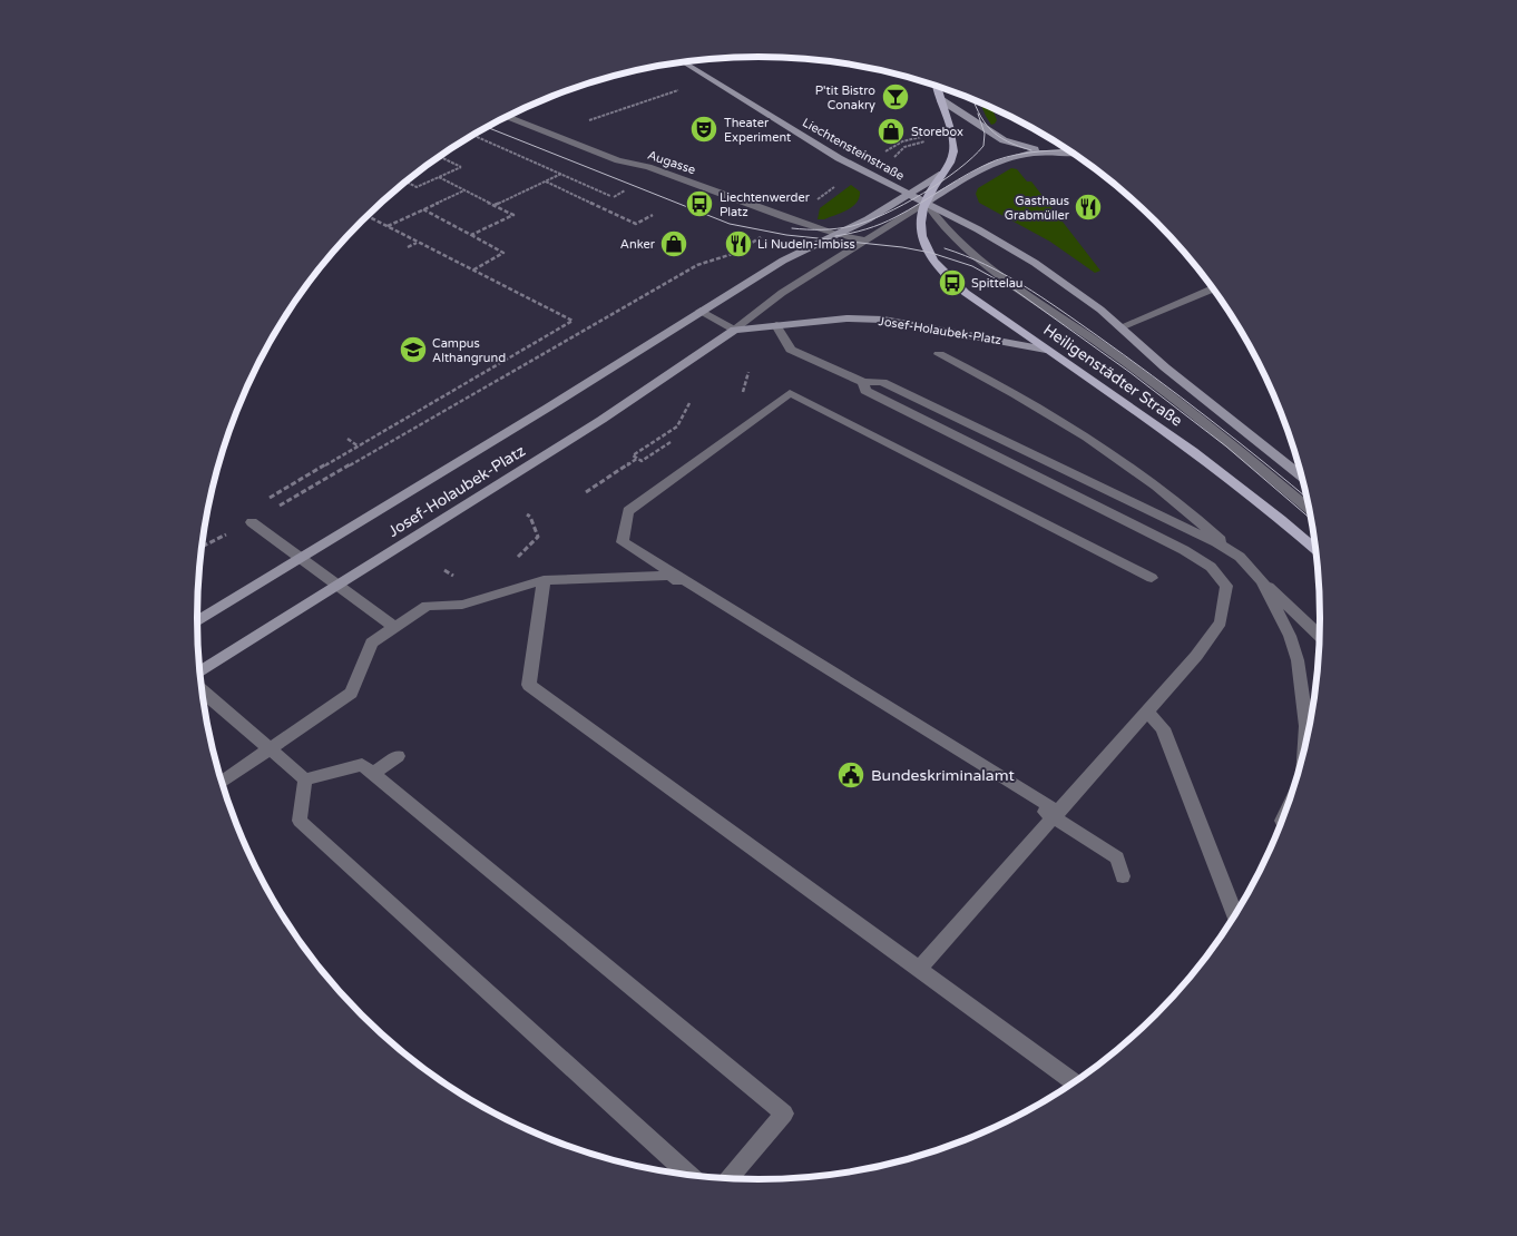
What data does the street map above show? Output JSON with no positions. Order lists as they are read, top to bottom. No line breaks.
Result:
{"streets":{"main road":["Liechtensteinstraße","Josef-Holaubek-Platz","Heiligenstädter Straße"],"street":["Augasse"]},"crossings":[["Augasse","Josef-Holaubek-Platz"],["Josef-Holaubek-Platz","Heiligenstädter Straße"]],"places":{"bar":["P'tit Bistro Conakry"],"theatre":["Theater Experiment"],"shop":["Storebox","Anker"],"bus stop":["Liechtenwerder Platz","Spittelau"],"restaurant":["Gasthaus Grabmüller","Li Nudeln-Imbiss"],"school or university":["Campus Althangrund"],"public building":["Bundeskriminalamt"]}}
